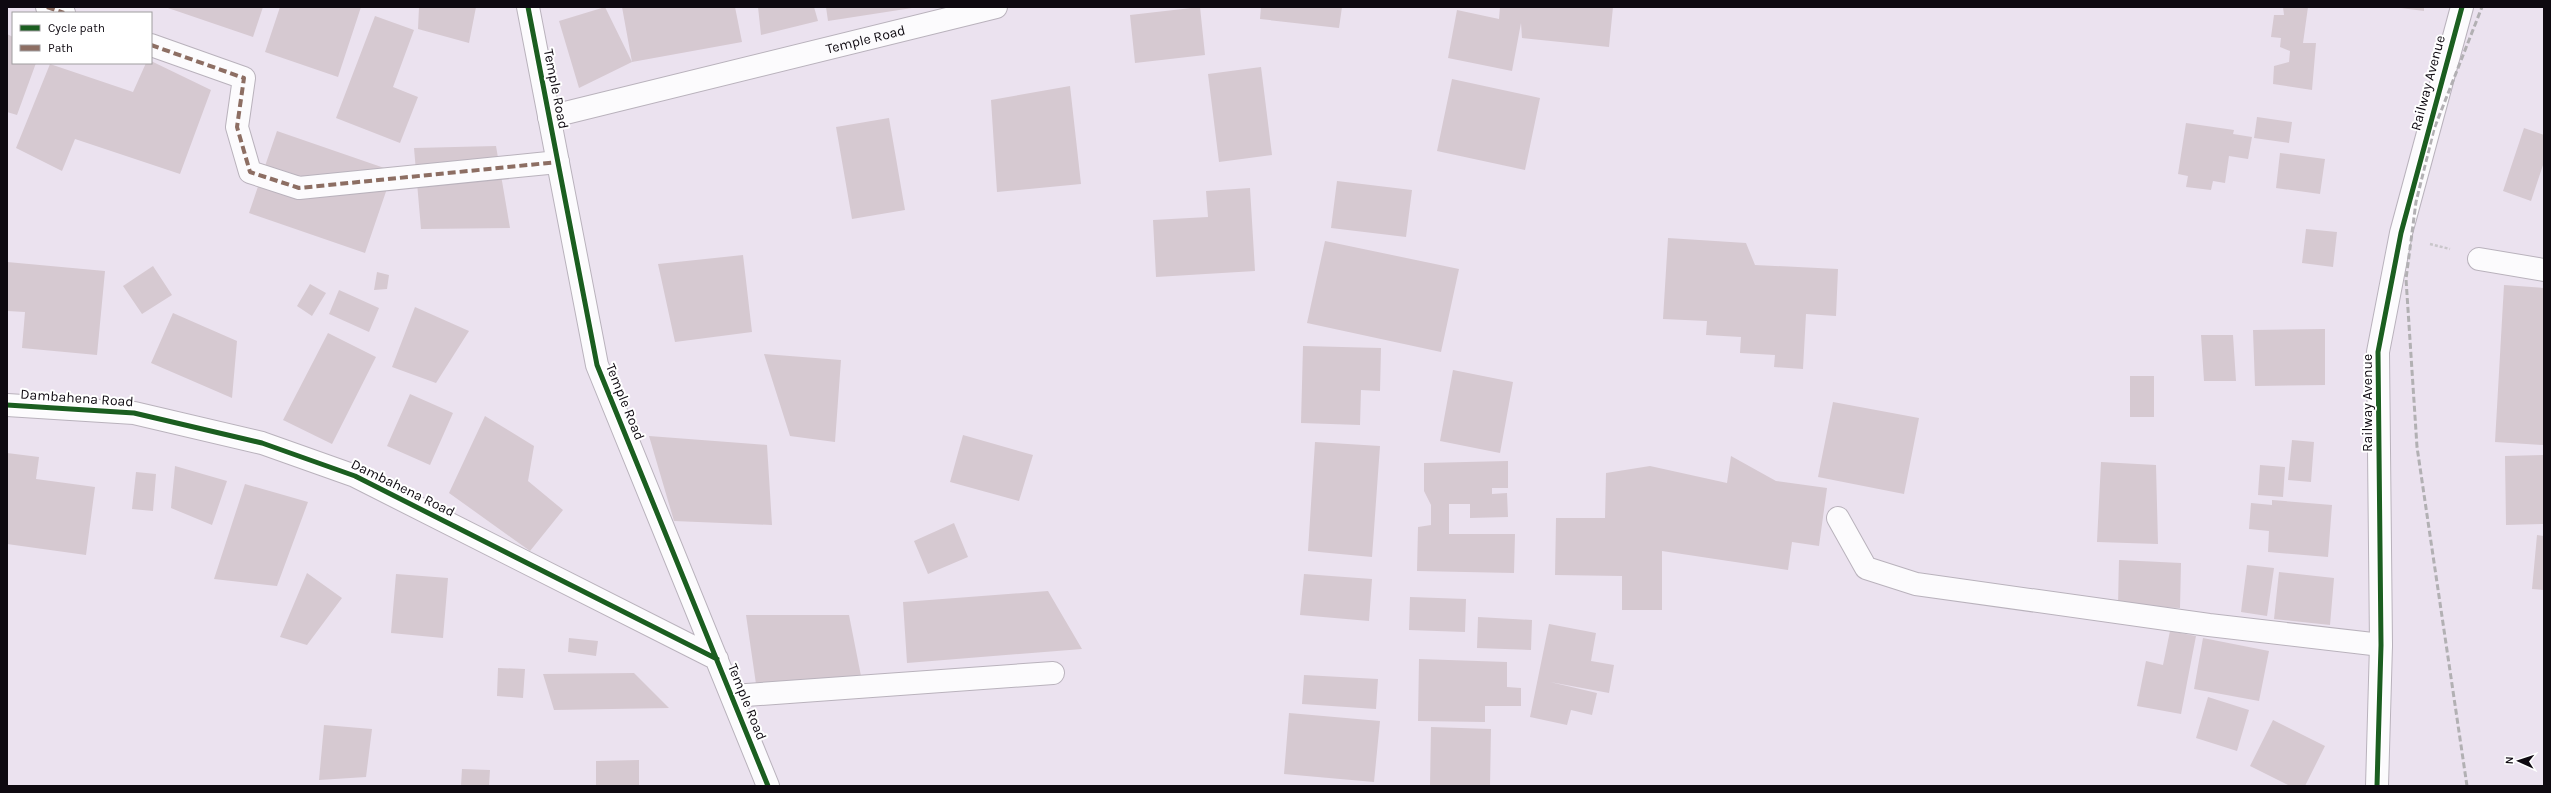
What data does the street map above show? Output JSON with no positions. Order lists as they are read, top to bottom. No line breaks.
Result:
{"streets":{"street":["Temple Road","Railway Avenue","Dambahena Road"]},"crossings":[["Temple Road","Dambahena Road"]],"legend":["Cycle path","Path"],"north":"left"}
